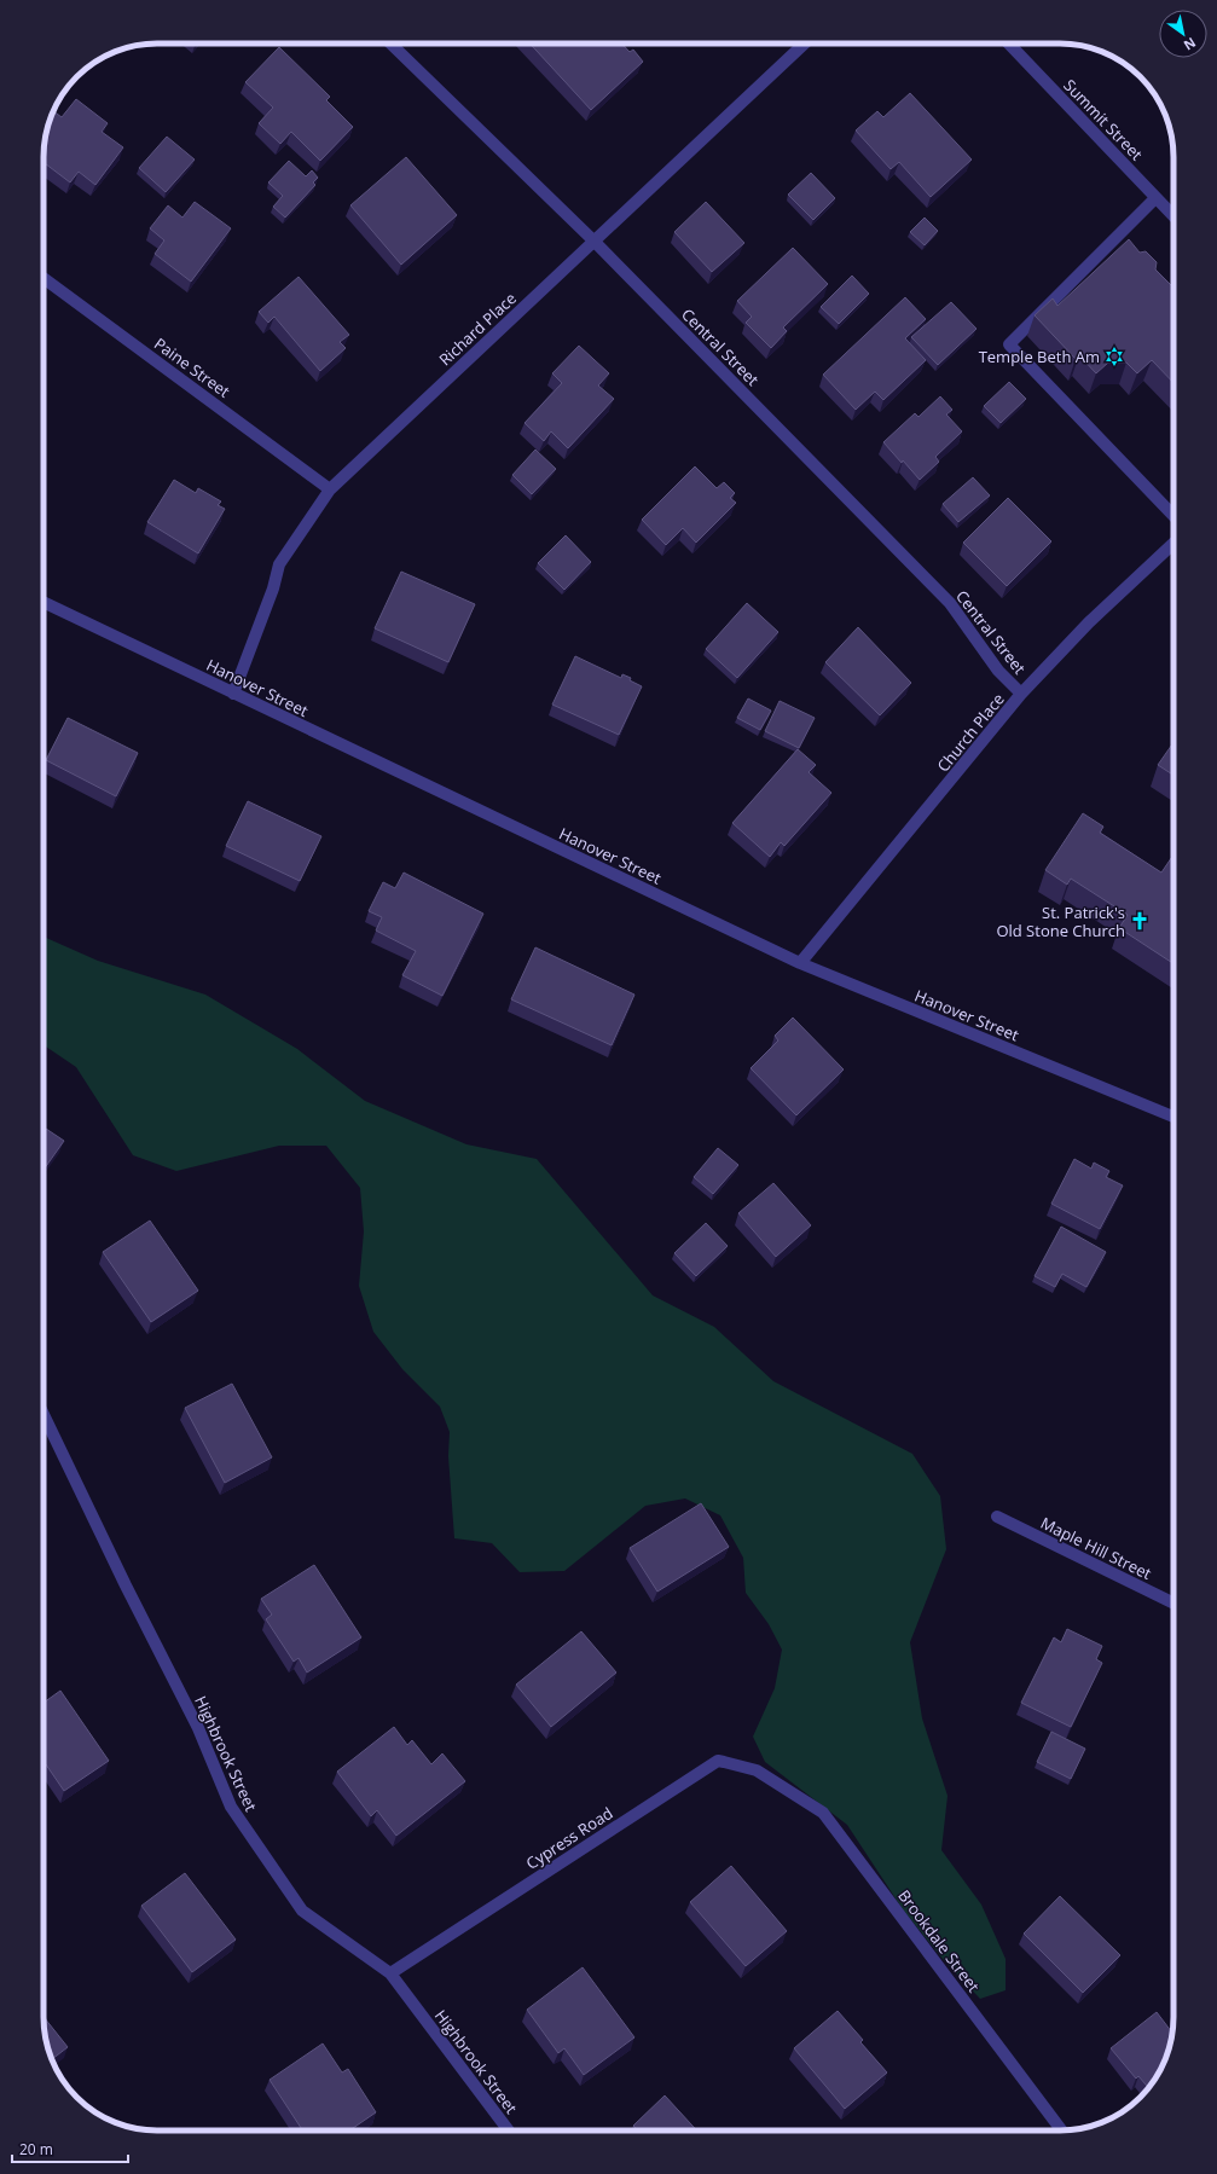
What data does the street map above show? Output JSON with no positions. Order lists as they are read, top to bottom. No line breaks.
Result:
{"streets":{"street":["Summit Street","Richard Place","Central Street","Paine Street","Hanover Street","Church Place","Maple Hill Street","Highbrook Street","Cypress Road","Brookdale Street"]},"crossings":[["Richard Place","Central Street"],["Richard Place","Paine Street"],["Richard Place","Hanover Street"],["Central Street","Church Place"],["Hanover Street","Church Place"],["Highbrook Street","Cypress Road"],["Cypress Road","Brookdale Street"]],"places":{"synagogue":["Temple Beth Am"],"church":["St. Patrick's Old Stone Church"]},"scale_bar":"20 m","north":"bottom right"}
